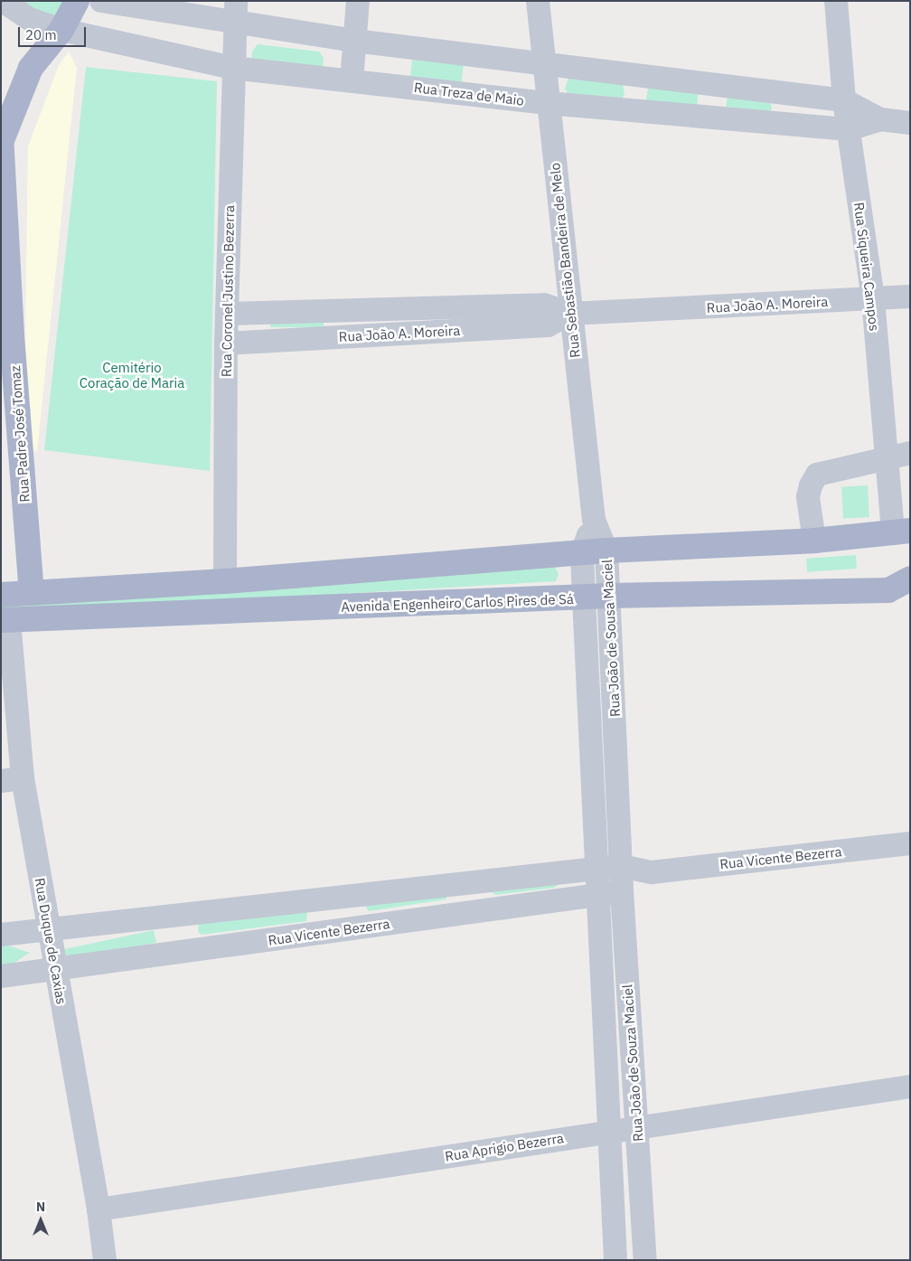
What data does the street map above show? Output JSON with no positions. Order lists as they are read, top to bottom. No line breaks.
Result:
{"streets":{"main road":["Rua Padre José Tomaz","Avenida Engenheiro Carlos Pires de Sá"],"street":["Rua Treza de Maio","Rua Sebastião Bandeira de Melo","Rua Siqueira Campos","Rua Coronel Justino Bezerra","Rua João A. Moreira","Rua João de Sousa Maciel","Rua Vicente Bezerra","Rua Duque de Caxias","Rua João de Souza Maciel","Rua Aprigio Bezerra"]},"crossings":[["Rua Treza de Maio","Rua Sebastião Bandeira de Melo"],["Rua Treza de Maio","Rua Siqueira Campos"],["Rua Treza de Maio","Rua Coronel Justino Bezerra"],["Rua Treza de Maio","Rua Padre José Tomaz"],["Rua Sebastião Bandeira de Melo","Rua João A. Moreira"],["Rua Sebastião Bandeira de Melo","Rua João de Sousa Maciel"],["Rua Siqueira Campos","Rua João A. Moreira"],["Rua Coronel Justino Bezerra","Rua João A. Moreira"],["Avenida Engenheiro Carlos Pires de Sá","Rua João de Sousa Maciel"],["Avenida Engenheiro Carlos Pires de Sá","Rua Duque de Caxias"],["Rua João de Sousa Maciel","Rua Vicente Bezerra"],["Rua João de Sousa Maciel","Rua João de Souza Maciel"],["Rua Vicente Bezerra","Rua Duque de Caxias"],["Rua Vicente Bezerra","Rua João de Souza Maciel"],["Rua Duque de Caxias","Rua Aprigio Bezerra"],["Rua João de Souza Maciel","Rua Aprigio Bezerra"]],"parks":["Cemitério Coração de Maria"],"scale_bar":"20 m","north":"top"}
